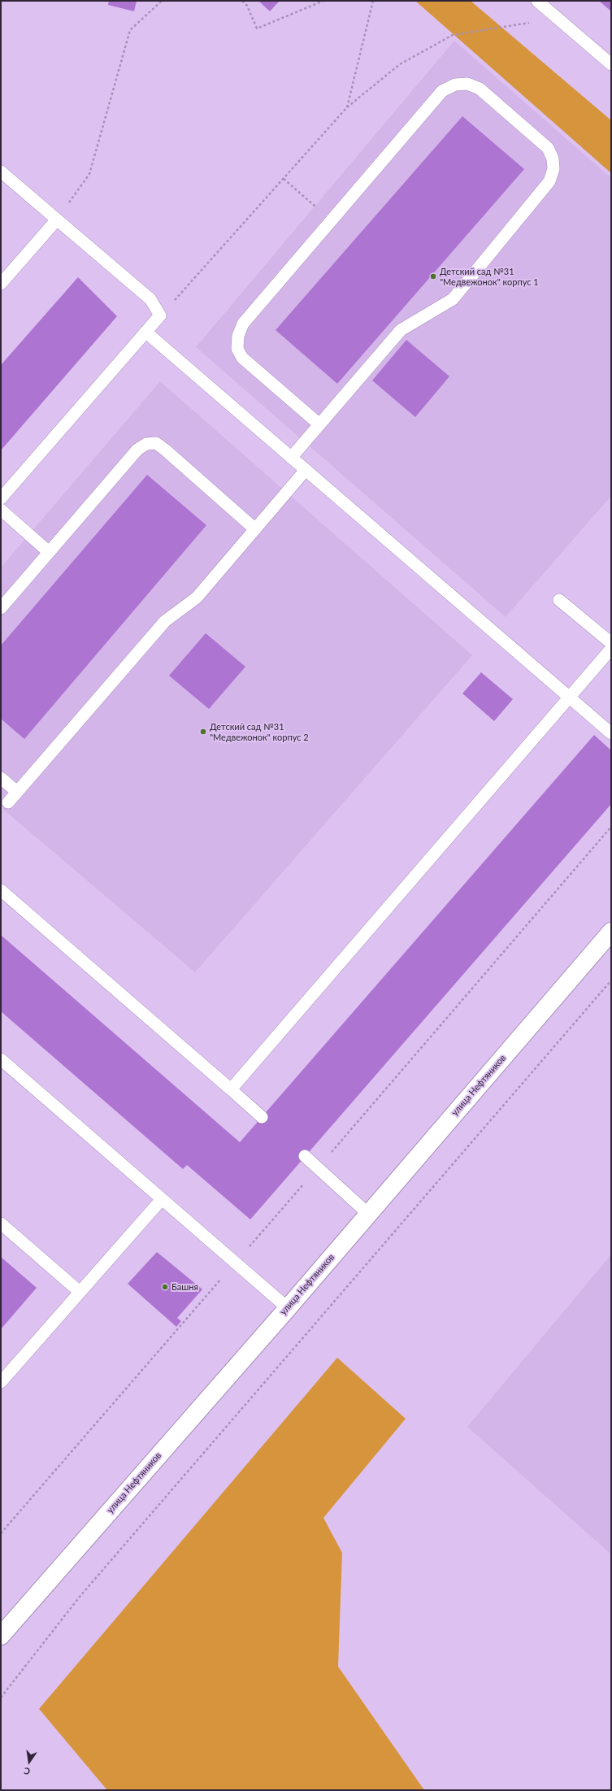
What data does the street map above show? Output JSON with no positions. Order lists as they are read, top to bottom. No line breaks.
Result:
{"streets":{"main road":["улица Нефтяников"]},"places":["Детский сад №31 \"Медвежонок\" корпус 1","Детский сад №31 \"Медвежонок\" корпус 2","Башня"],"north":"bottom"}
